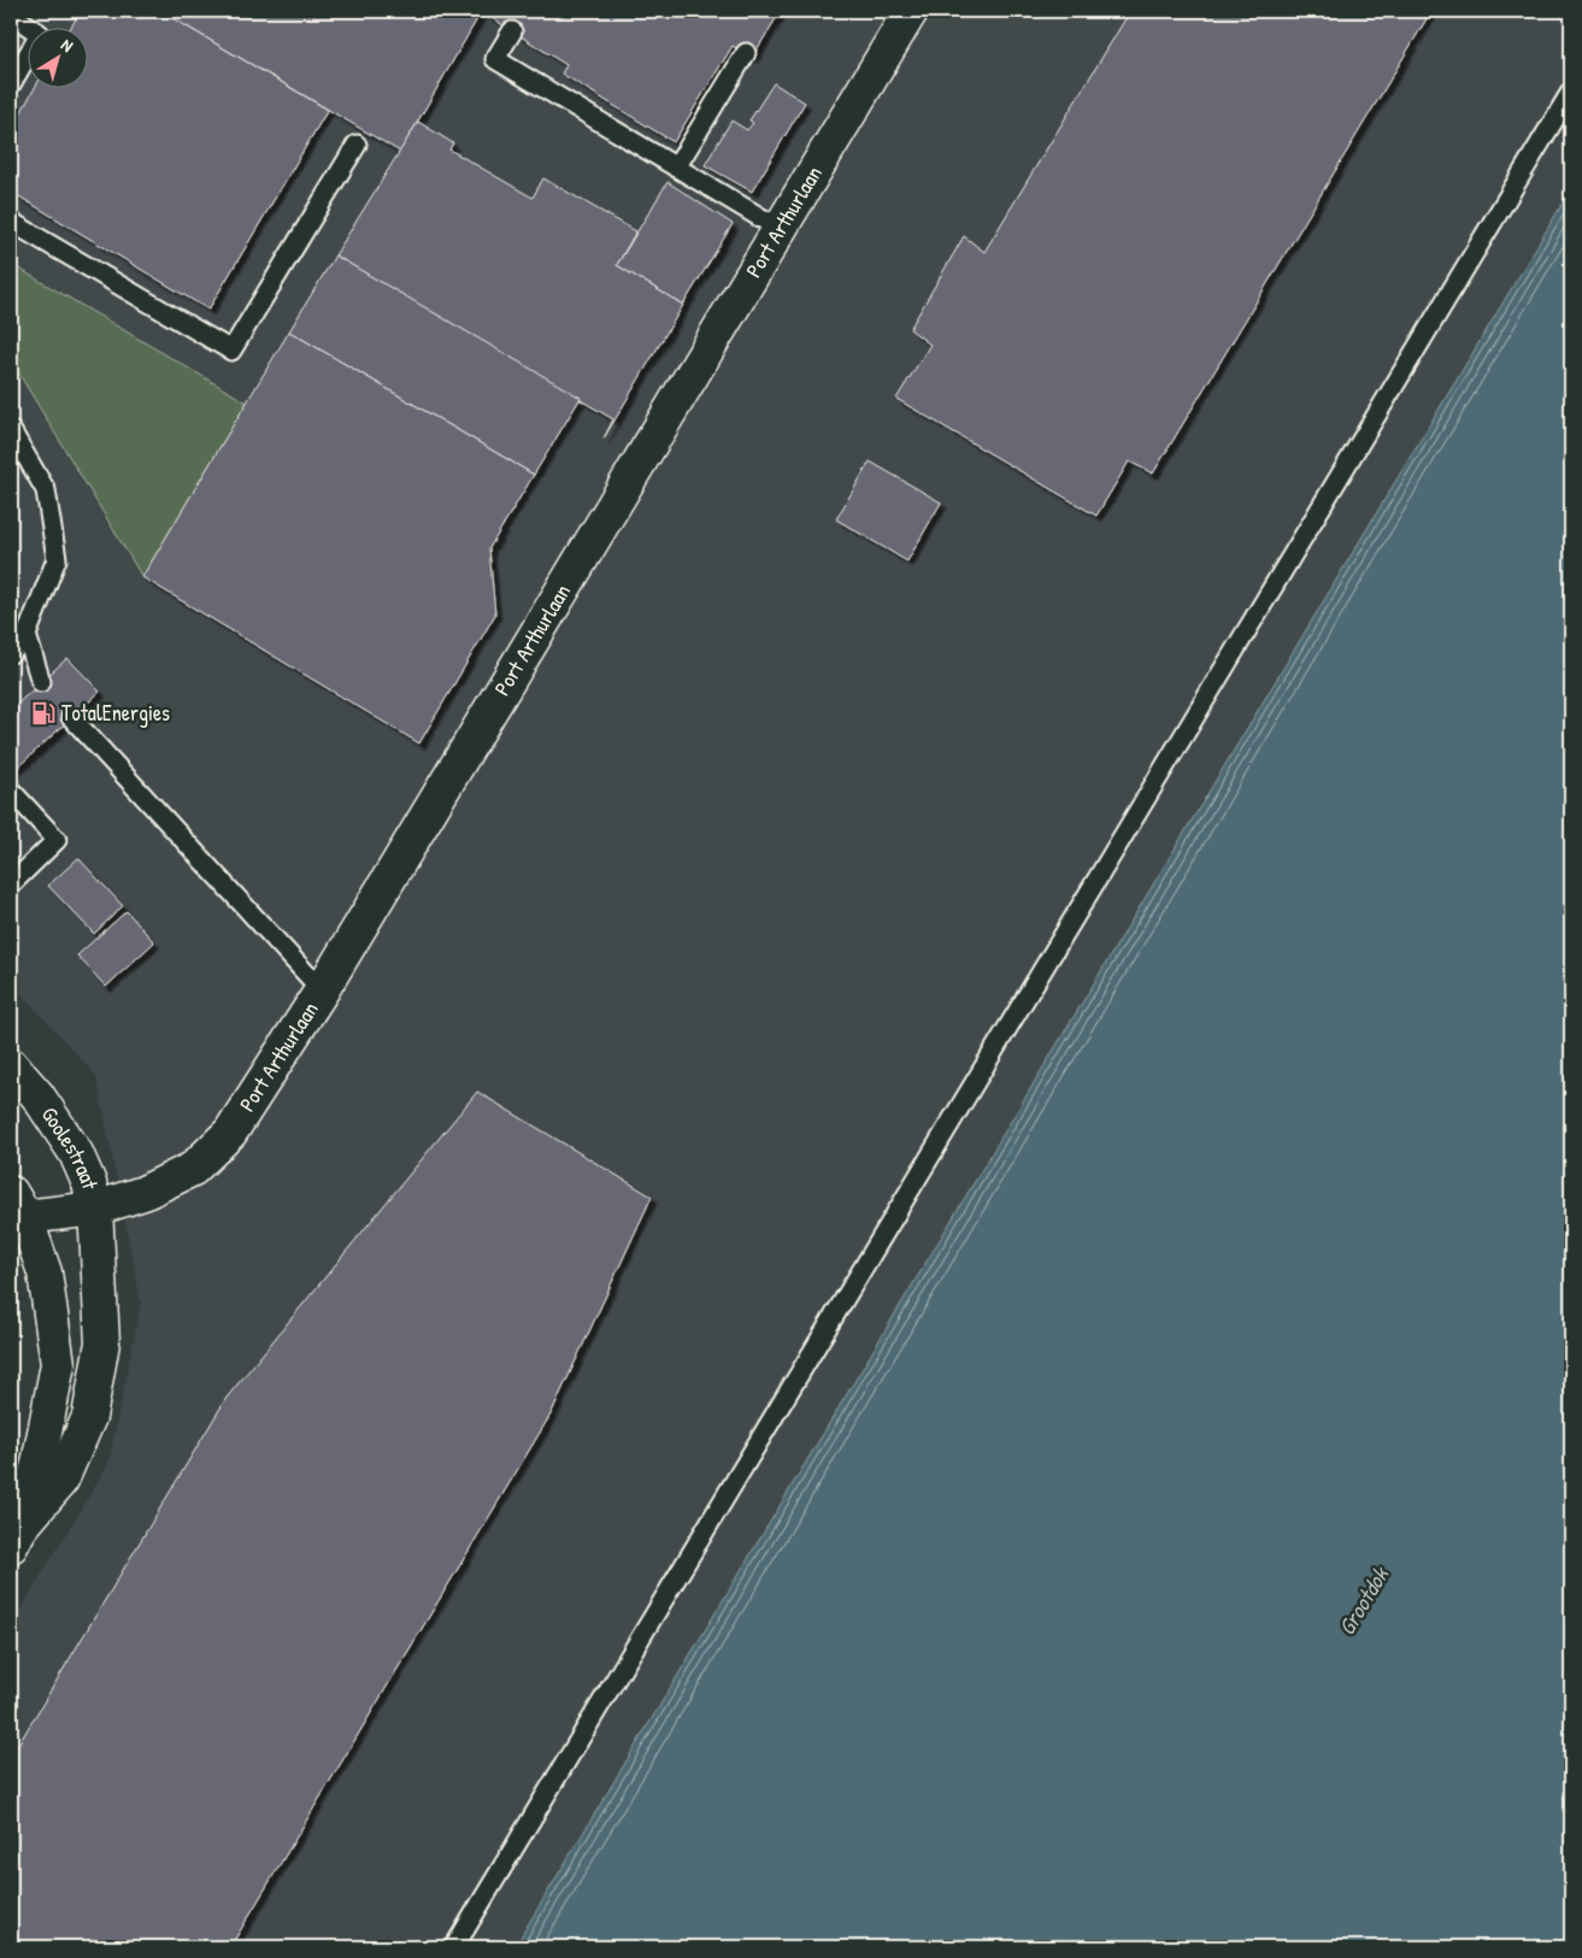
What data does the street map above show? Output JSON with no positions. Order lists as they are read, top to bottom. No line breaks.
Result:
{"streets":{"street":["Port Arthurlaan","Goolestraat"]},"crossings":[["Port Arthurlaan","Goolestraat"]],"water":["Grootdok"],"places":{"fuel station":["TotalEnergies"]},"north":"top right"}
